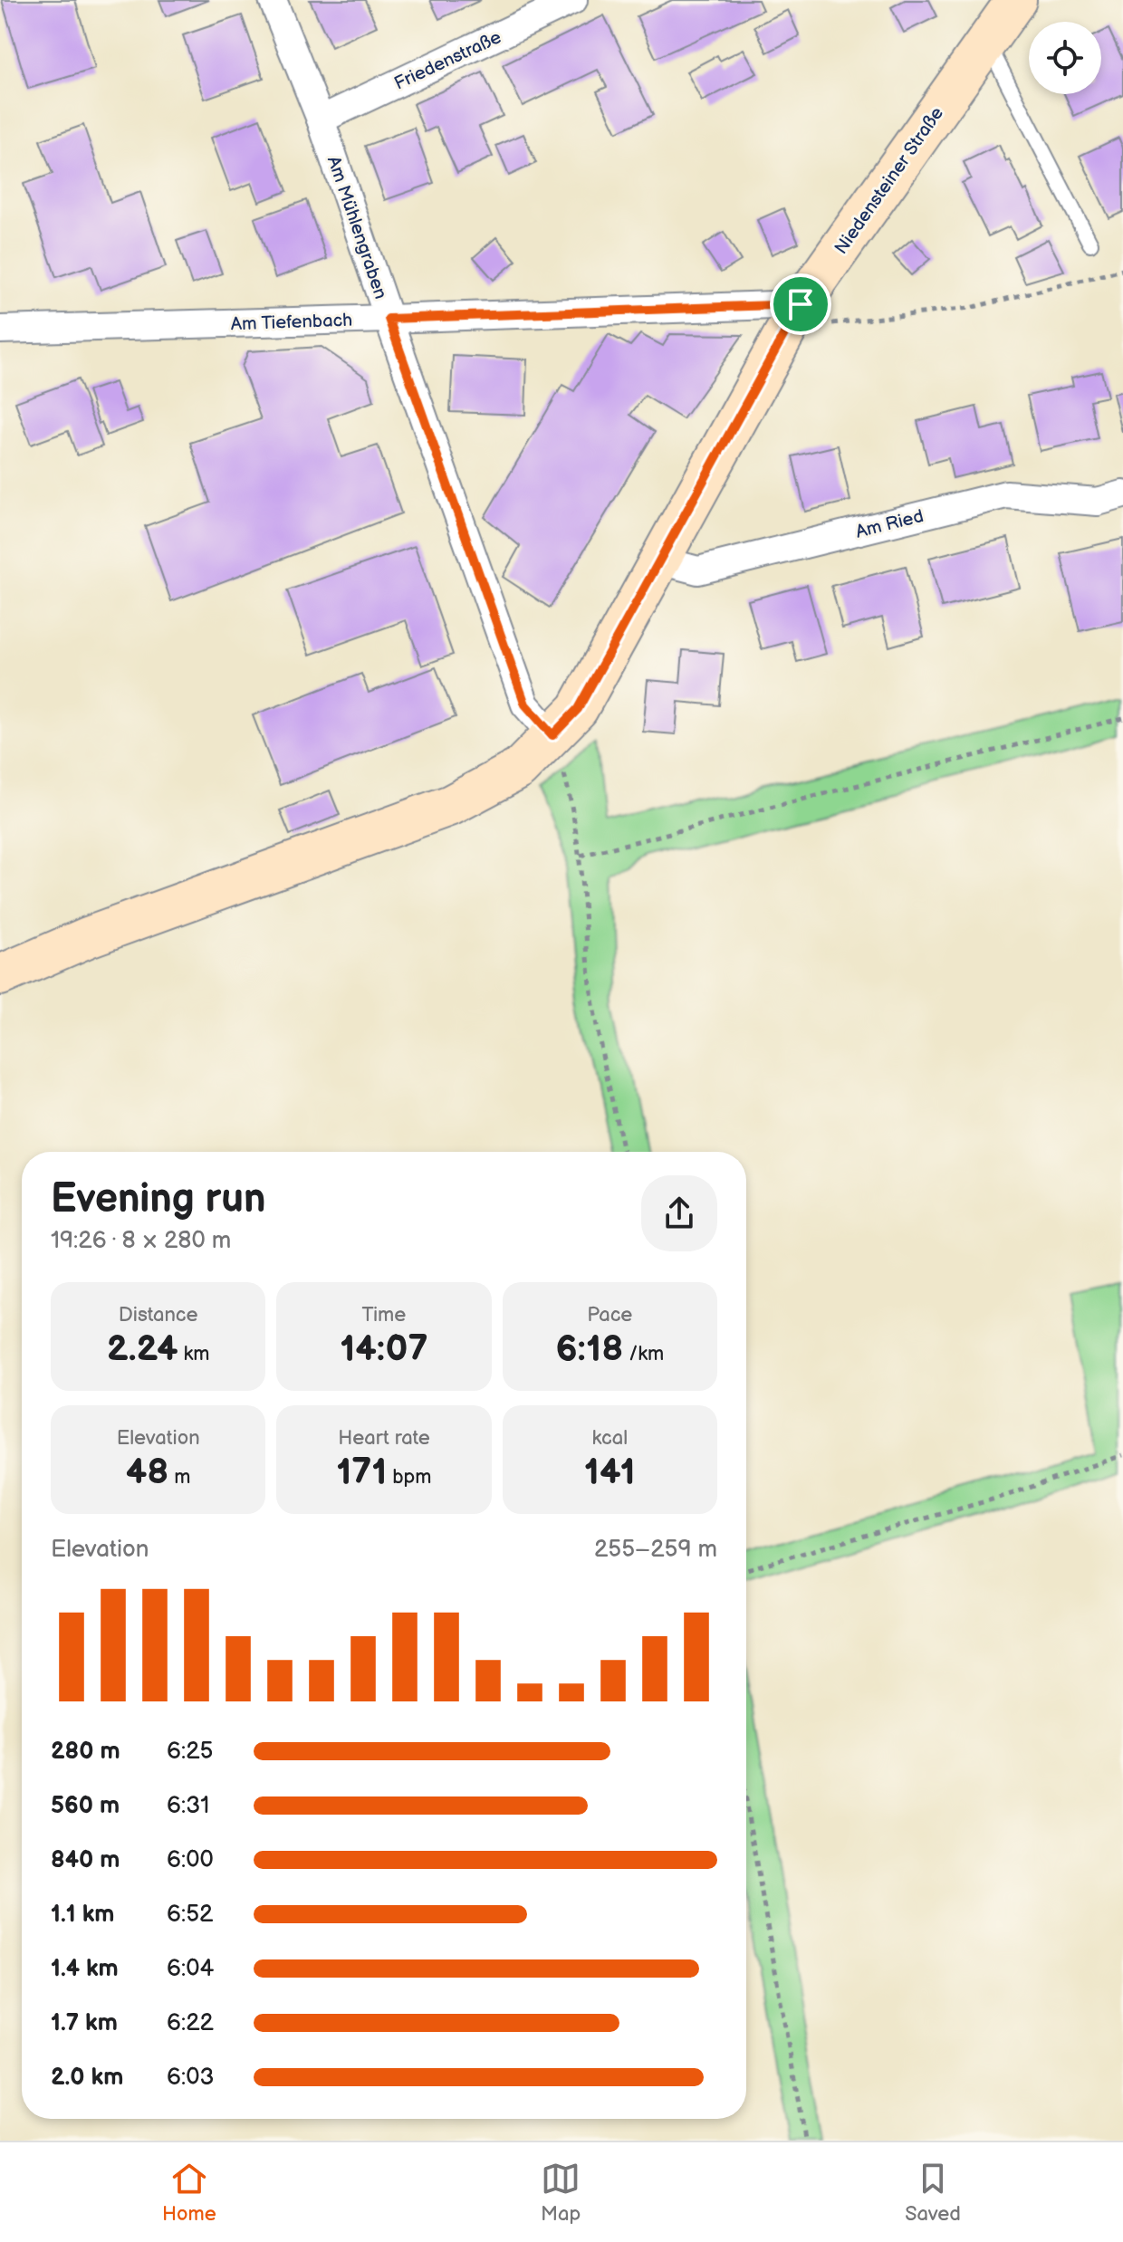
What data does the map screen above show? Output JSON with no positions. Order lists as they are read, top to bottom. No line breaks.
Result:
{"streets":{"main road":["Niedensteiner Straße"],"street":["Friedenstraße","Am Mühlengraben","Am Tiefenbach","Am Ried"]},"crossings":[["Friedenstraße","Am Mühlengraben"],["Niedensteiner Straße","Am Mühlengraben"],["Niedensteiner Straße","Am Tiefenbach"],["Niedensteiner Straße","Am Ried"],["Am Mühlengraben","Am Tiefenbach"]],"page":{"heading":["Evening run","19:26 · 8 × 280 m"],"stats":[["Distance","2.24 km"],["Time","14:07"],["Pace","6:18 /km"],["Elevation","48 m"],["Heart rate","171 bpm"],["kcal","141"]],"chart":["Elevation","255–259 m"],"list":[{"name":"280 m","note":"6:25"},{"name":"560 m","note":"6:31"},{"name":"840 m","note":"6:00"},{"name":"1.1 km","note":"6:52"},{"name":"1.4 km","note":"6:04"},{"name":"1.7 km","note":"6:22"},{"name":"2.0 km","note":"6:03"}],"tabs":["Home","Map","Saved"]}}
